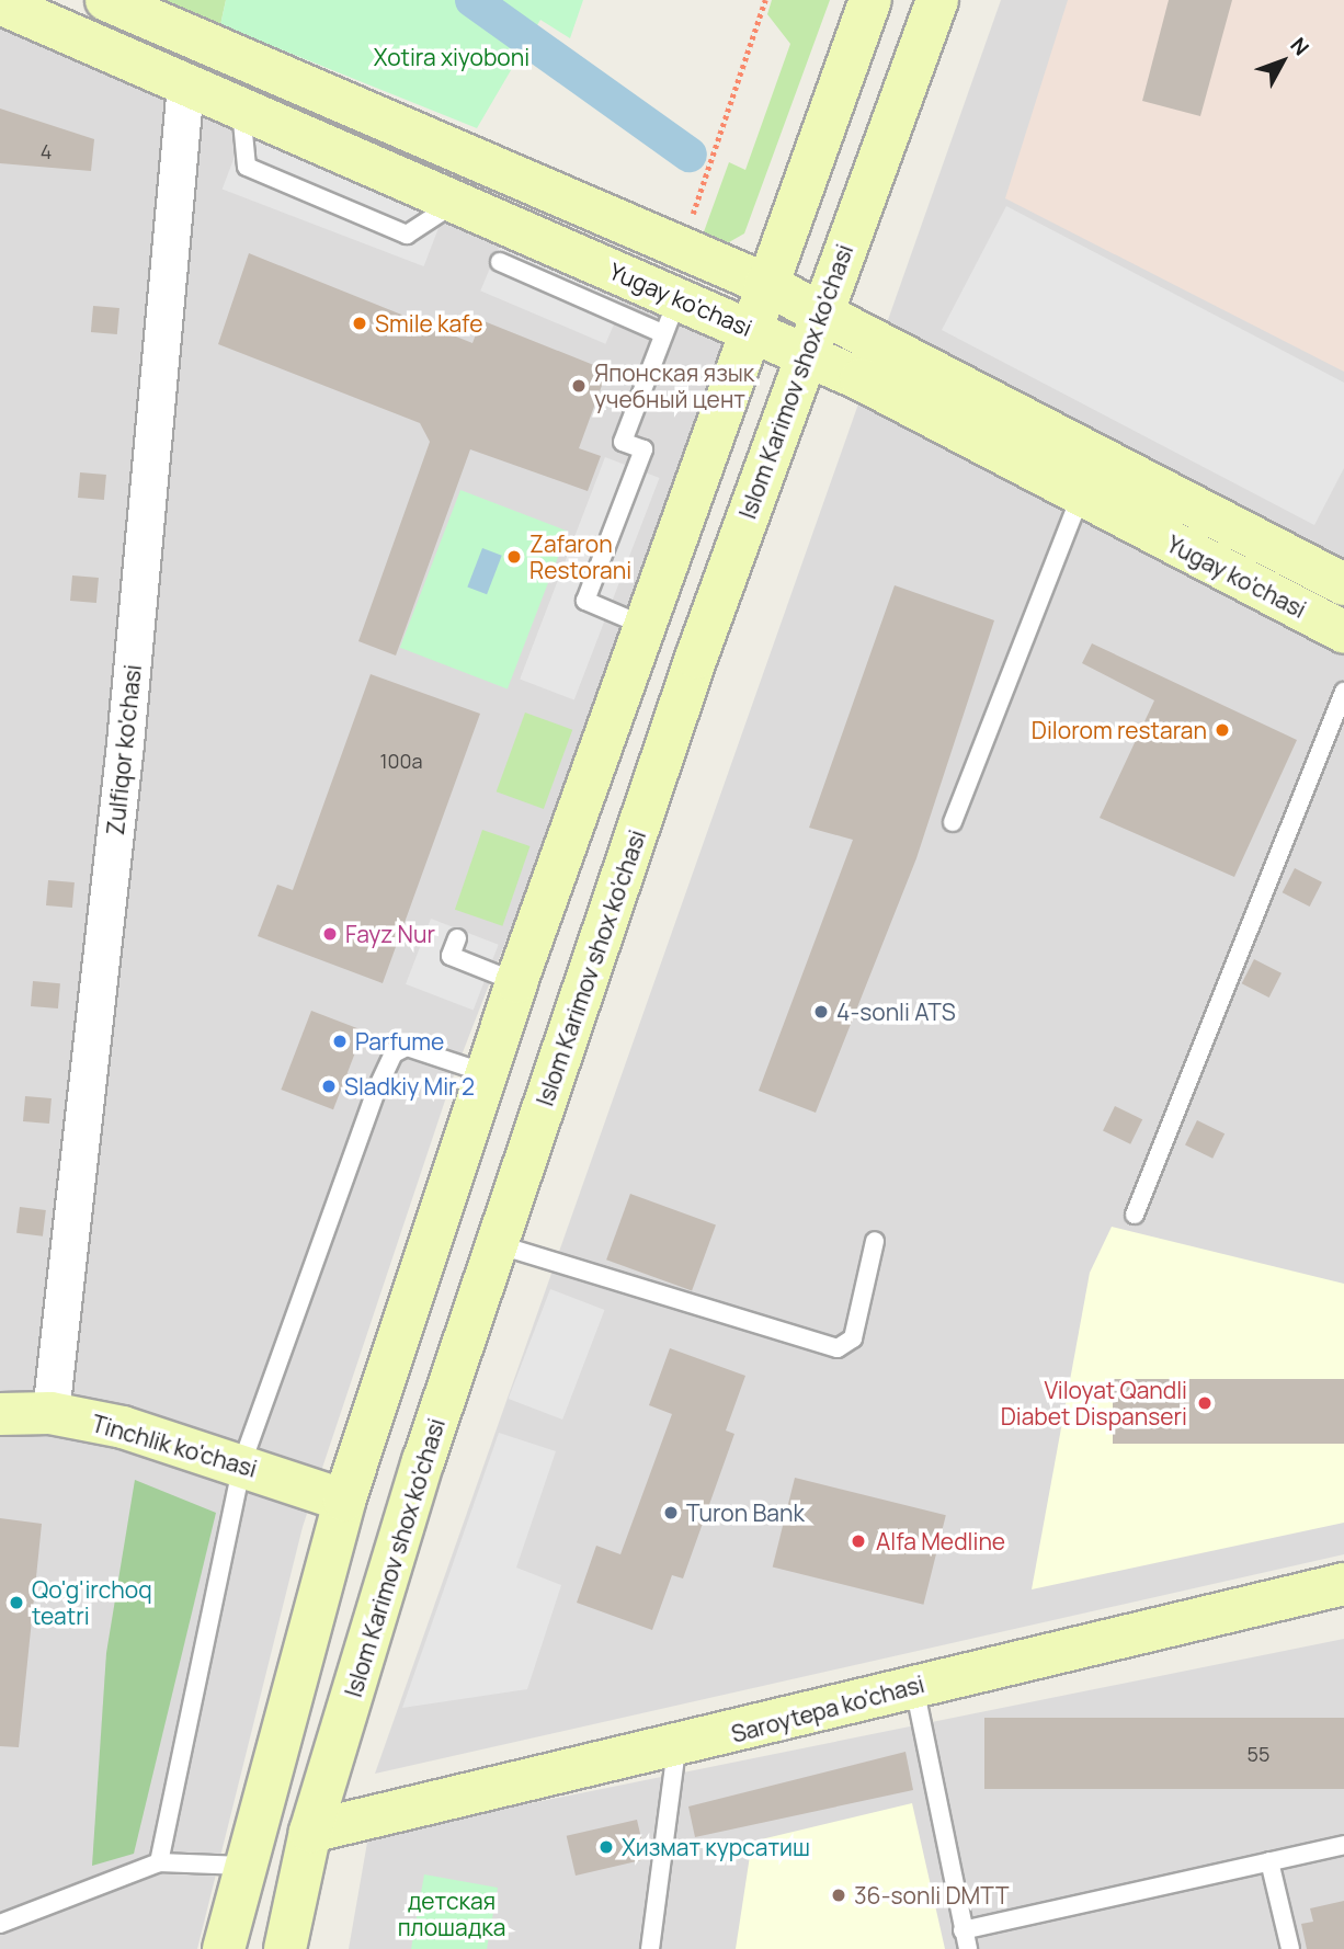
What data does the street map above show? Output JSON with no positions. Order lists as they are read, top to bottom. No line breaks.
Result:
{"streets":{"main road":["Yugay ko'chasi","Islom Karimov shox ko'chasi","Tinchlik ko'chasi","Saroytepa ko'chasi"],"street":["Zulfiqor ko'chasi"]},"crossings":[["Yugay ko'chasi","Islom Karimov shox ko'chasi"],["Yugay ko'chasi","Zulfiqor ko'chasi"],["Islom Karimov shox ko'chasi","Saroytepa ko'chasi"],["Zulfiqor ko'chasi","Tinchlik ko'chasi"]],"parks":["Xotira xiyoboni","детская плошадка"],"places":["Smile kafe","Японская язык учебный цент","Zafaron Restorani","Dilorom restaran","Fayz Nur","4-sonli ATS","Parfume","Sladkiy Mir 2","Viloyat Qandli Diabet Dispanseri","Turon Bank","Alfa Medline","Qo'g'irchoq teatri","Хизмат курсатиш","36-sonli DMTT"],"house_numbers":["4","100a","55"],"north":"top right"}
